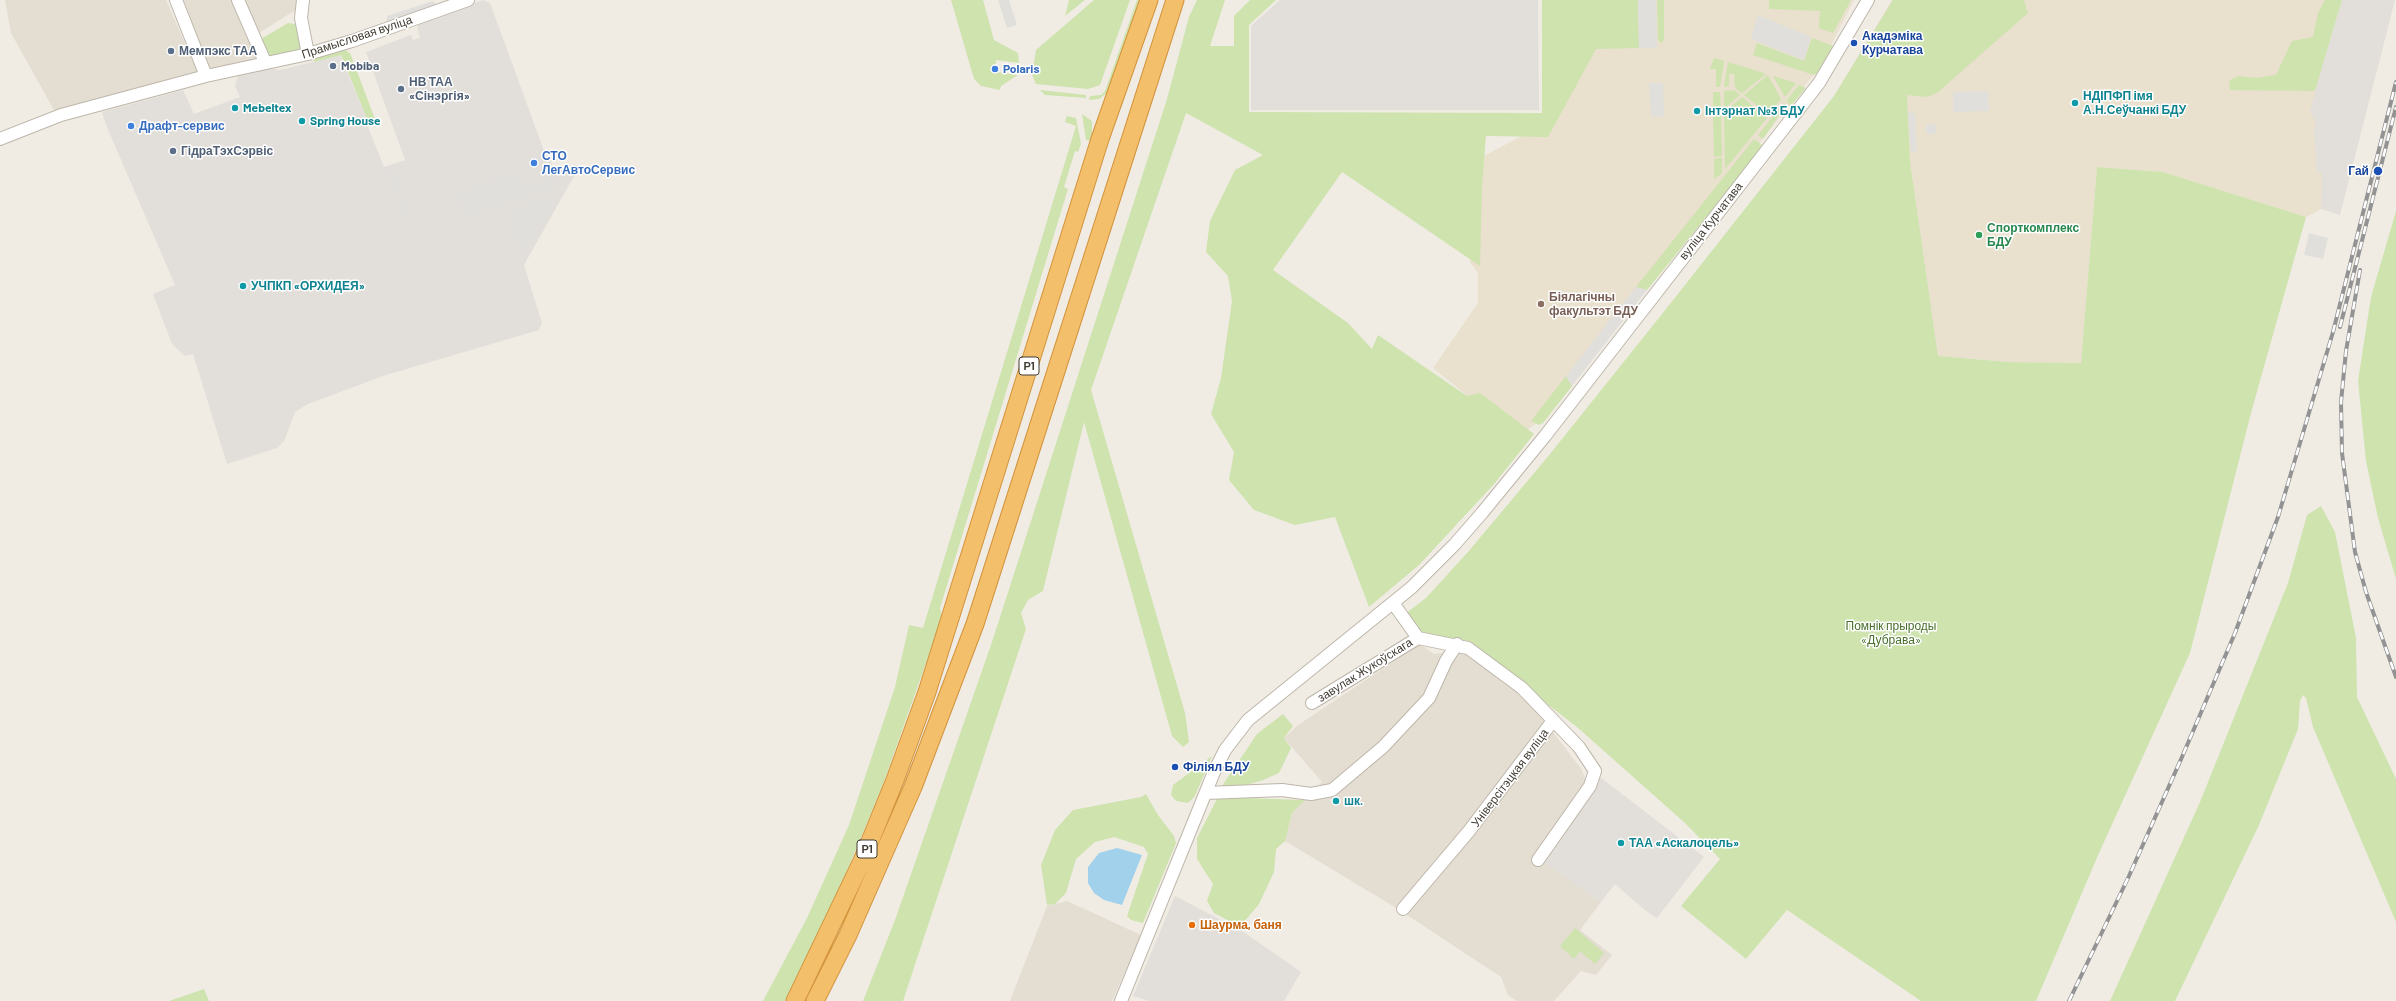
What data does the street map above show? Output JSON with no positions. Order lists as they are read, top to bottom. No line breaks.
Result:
{"streets":{"highway":["Р1"],"street":["Прамысловая вуліца","вуліца Курчатава","завулак Жукоўскага","Універсітэцкая вуліца"]},"parks":["Помнік прыроды «Дубрава»"],"places":["Акадэміка Курчатава","Мемпэкс ТАА","Mobiba","Polaris","НВ ТАА «Сінэргія»","НДІПФП імя А.Н.Сеўчанкі БДУ","Mebeltex","Інтэрнат №3 БДУ","Spring House","Драфт-сервис","ГідраТэхСэрвіс","СТО ЛегАвтоСервис","Гай","Спорткомплекс БДУ","УЧПКП «ОРХИДЕЯ»","Біялагічны факультэт БДУ","Філіял БДУ","шк.","ТАА «Аскалоцель»","Шаурма, баня"]}
